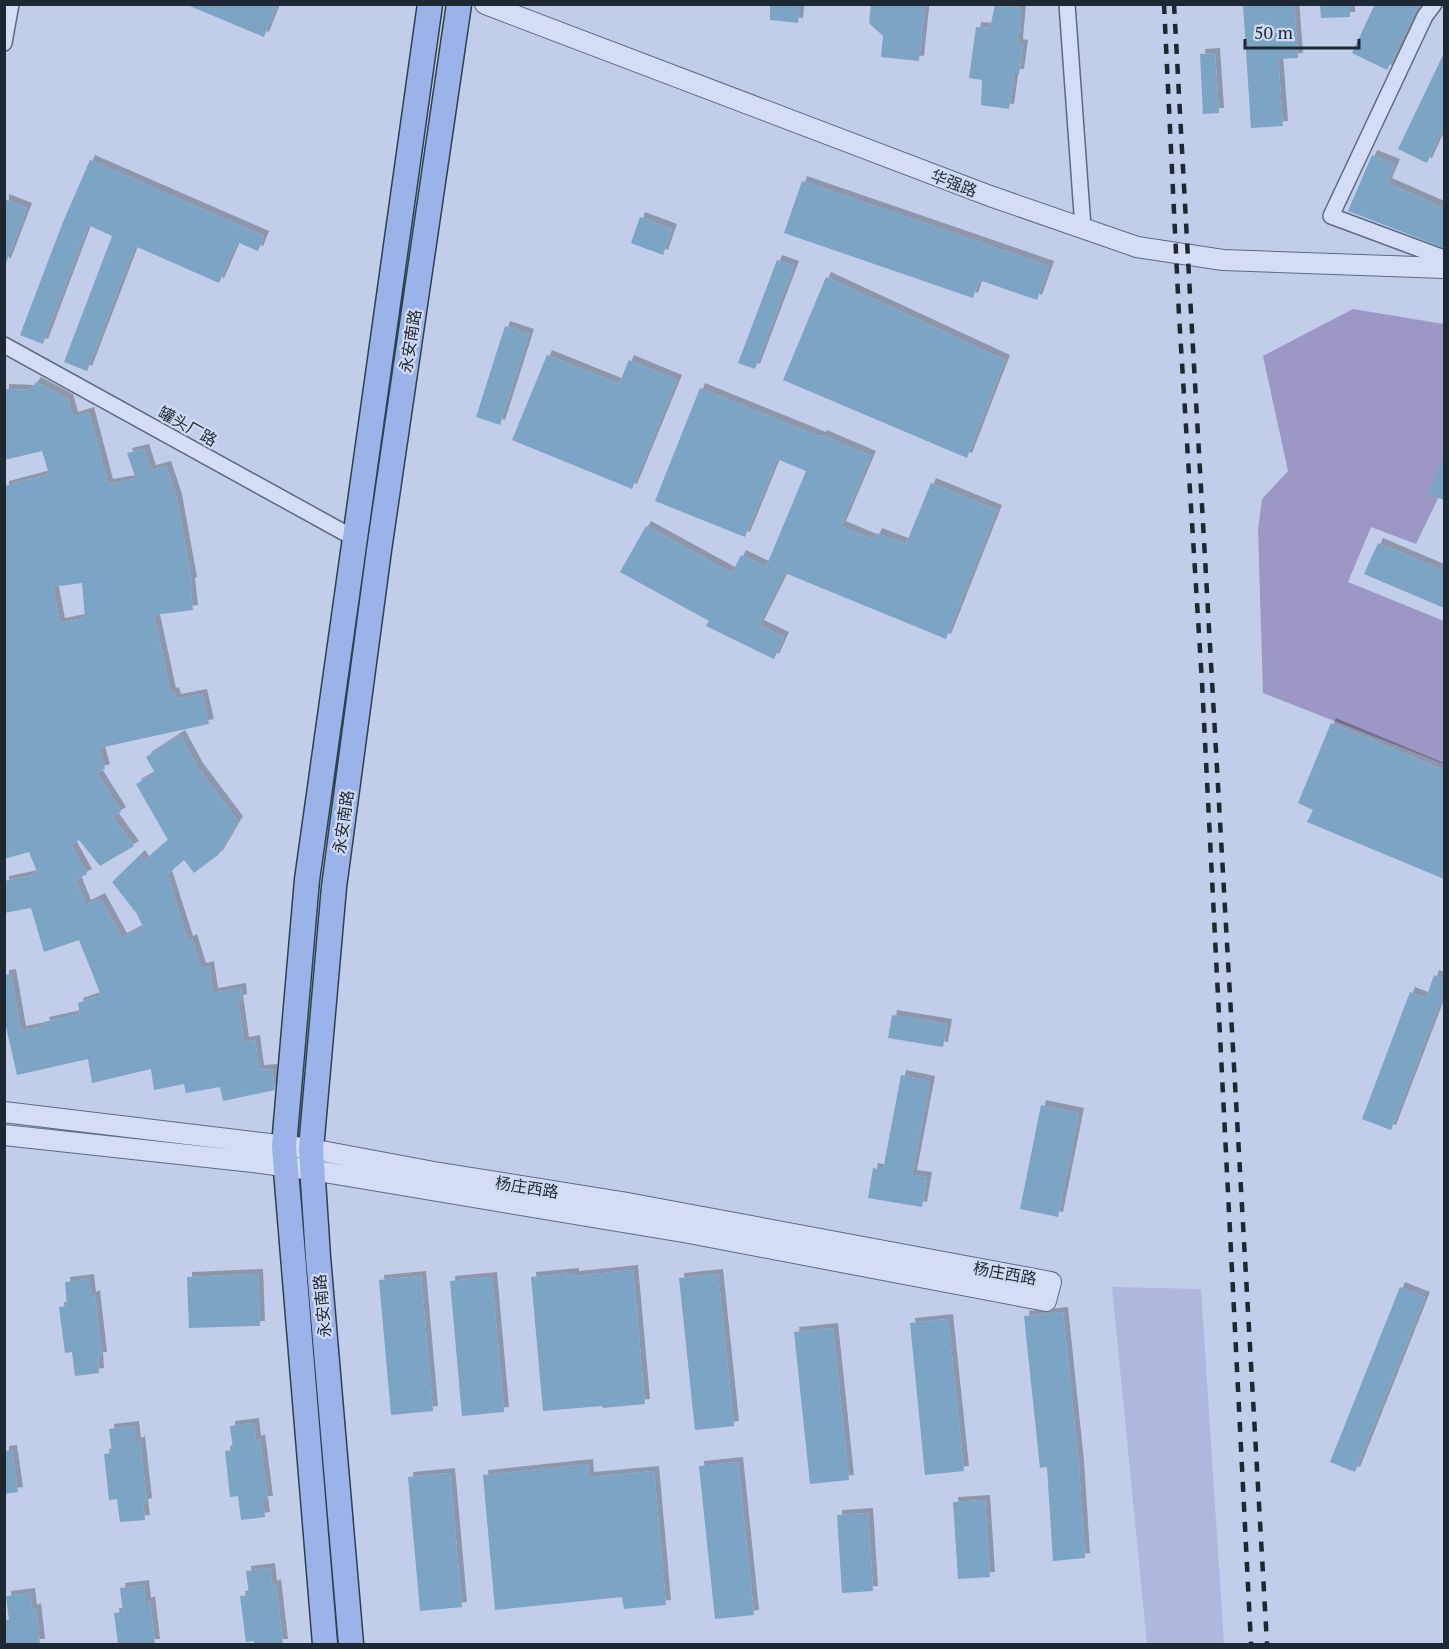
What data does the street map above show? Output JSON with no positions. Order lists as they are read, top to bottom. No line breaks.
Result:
{"streets":{"main road":["永安南路"],"street":["华强路","罐头厂路","杨庄西路"]},"crossings":[["永安南路","罐头厂路"],["永安南路","杨庄西路"]],"scale_bar":"50 m"}
